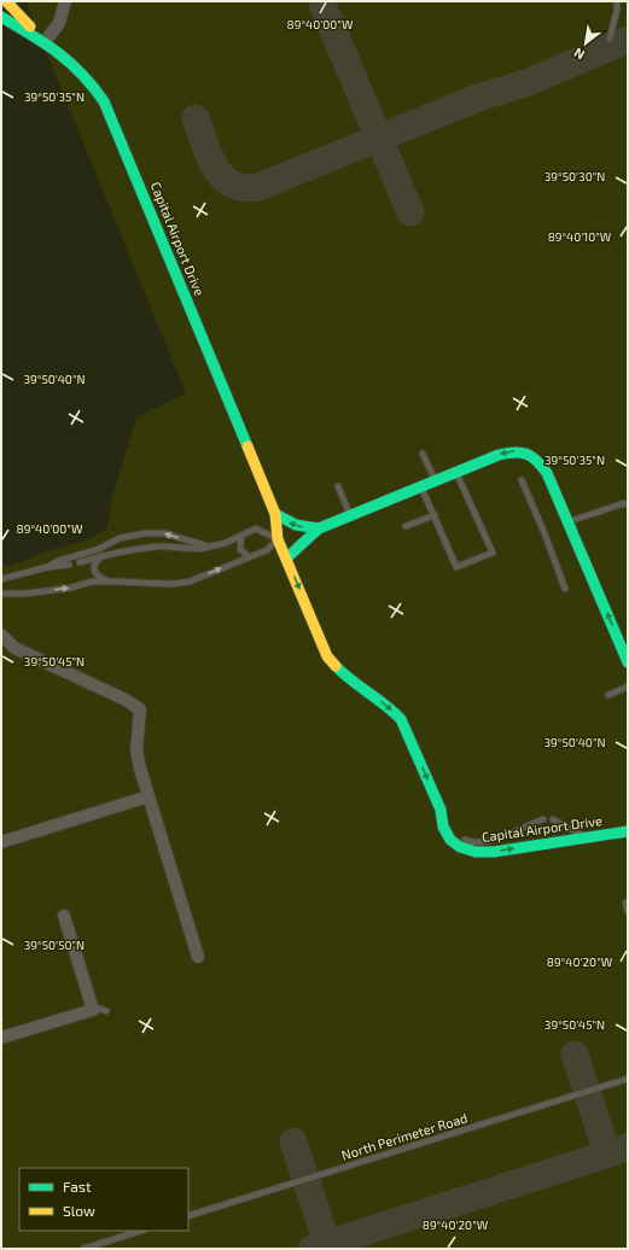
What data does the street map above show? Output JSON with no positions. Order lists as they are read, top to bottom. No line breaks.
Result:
{"streets":{"street":["Capital Airport Drive"],"lane":["North Perimeter Road"]},"one_way":["Capital Airport Drive"],"legend":["Fast","Slow"],"north":"bottom left","coordinates":["89°40'00\"W","39°50'35\"N","39°50'30\"N","89°40'10\"W","39°50'40\"N","39°50'45\"N","39°50'50\"N","89°40'20\"W"]}
